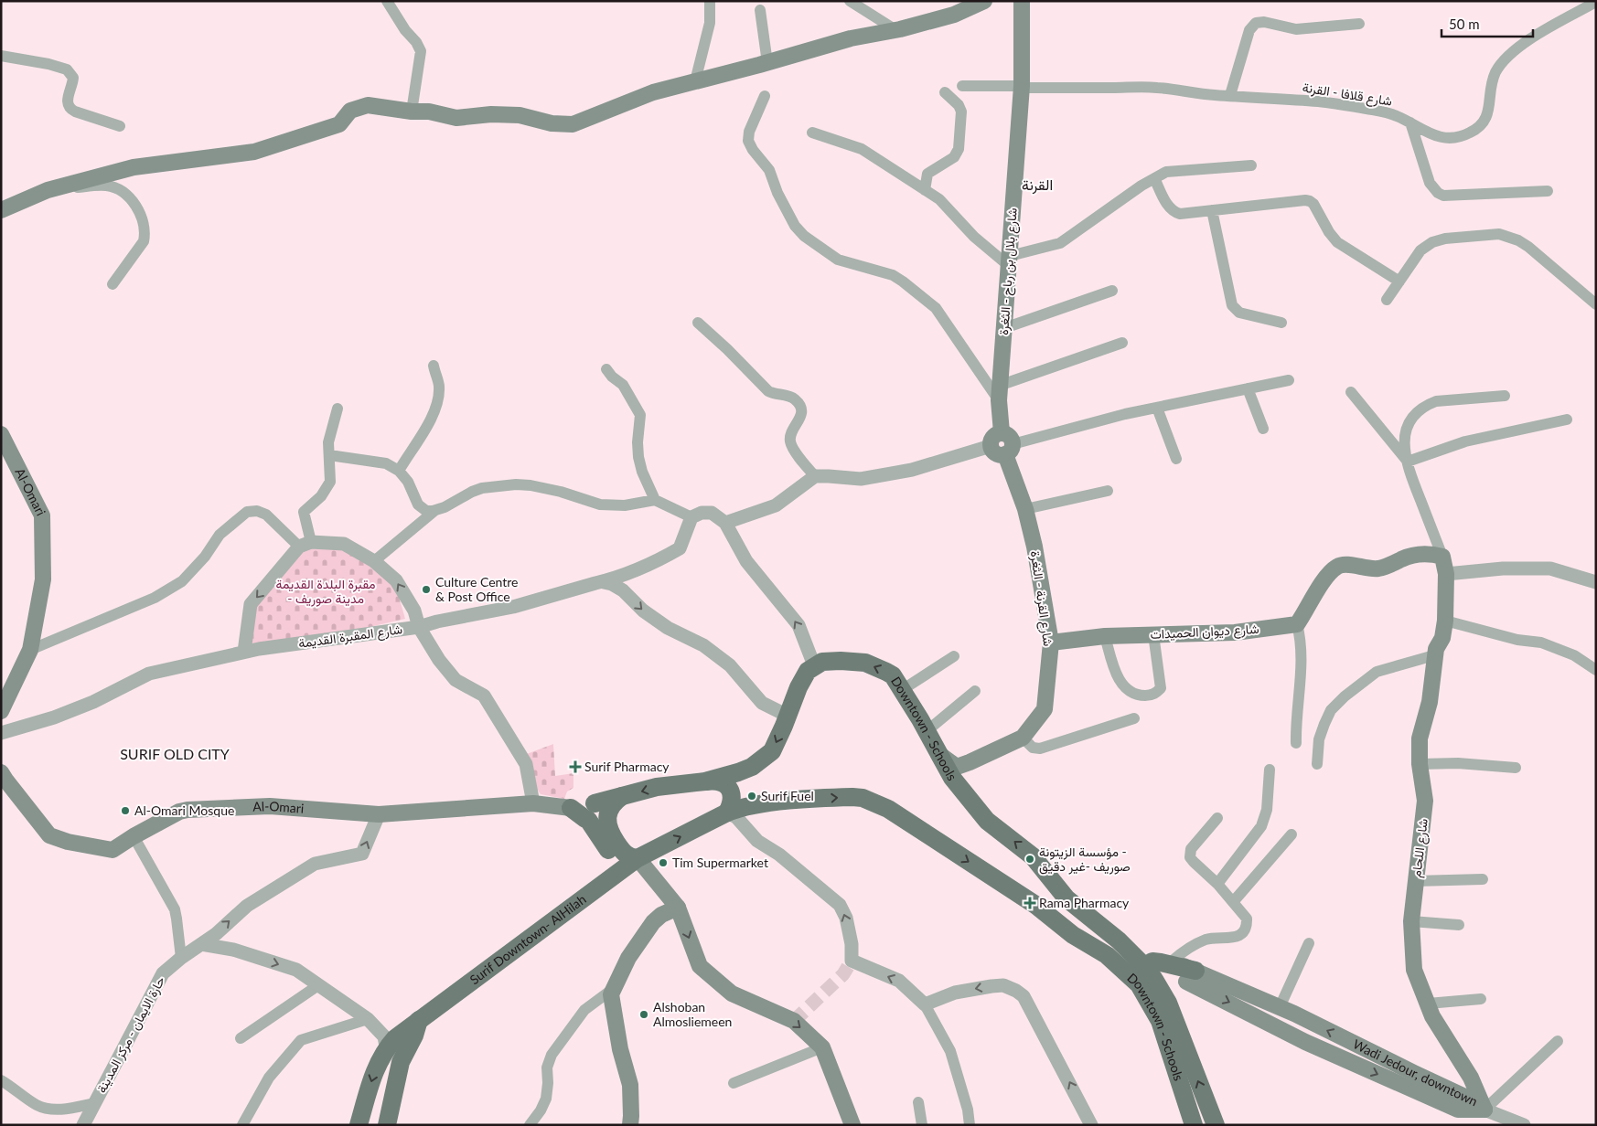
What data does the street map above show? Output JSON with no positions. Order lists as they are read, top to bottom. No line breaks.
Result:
{"streets":{"main road":["شارع بلال بن رباح - الثغرة","Al-Omari","شارع القرنة - الثغرة","شارع ديوان الحميدات","Downtown - Schools","شارع اللحام","Surif Downtown- AlHilah","Wadi Jedour, downtown"],"street":["شارع قلافا - القرنة","شارع المقبرة القديمة","حارة الايمان - مركز المدينة"]},"crossings":[["شارع قلافا - القرنة","شارع بلال بن رباح - الثغرة"],["شارع بلال بن رباح - الثغرة","شارع القرنة - الثغرة"],["Al-Omari","حارة الايمان - مركز المدينة"],["شارع القرنة - الثغرة","شارع ديوان الحميدات"],["Downtown - Schools","Surif Downtown- AlHilah"],["شارع اللحام","Wadi Jedour, downtown"]],"districts":["القرنة","SURIF OLD CITY"],"parks":["مقبرة البلدة القديمة - مدينة صوريف"],"places":{"other":["Culture Centre & Post Office","Surif Fuel","Al-Omari Mosque","مؤسسة الزيتونة - صوريف -غير دقيق","Tim Supermarket","Alshoban Almosliemeen"],"health":["Surif Pharmacy","Rama Pharmacy"]},"scale_bar":"50 m"}
